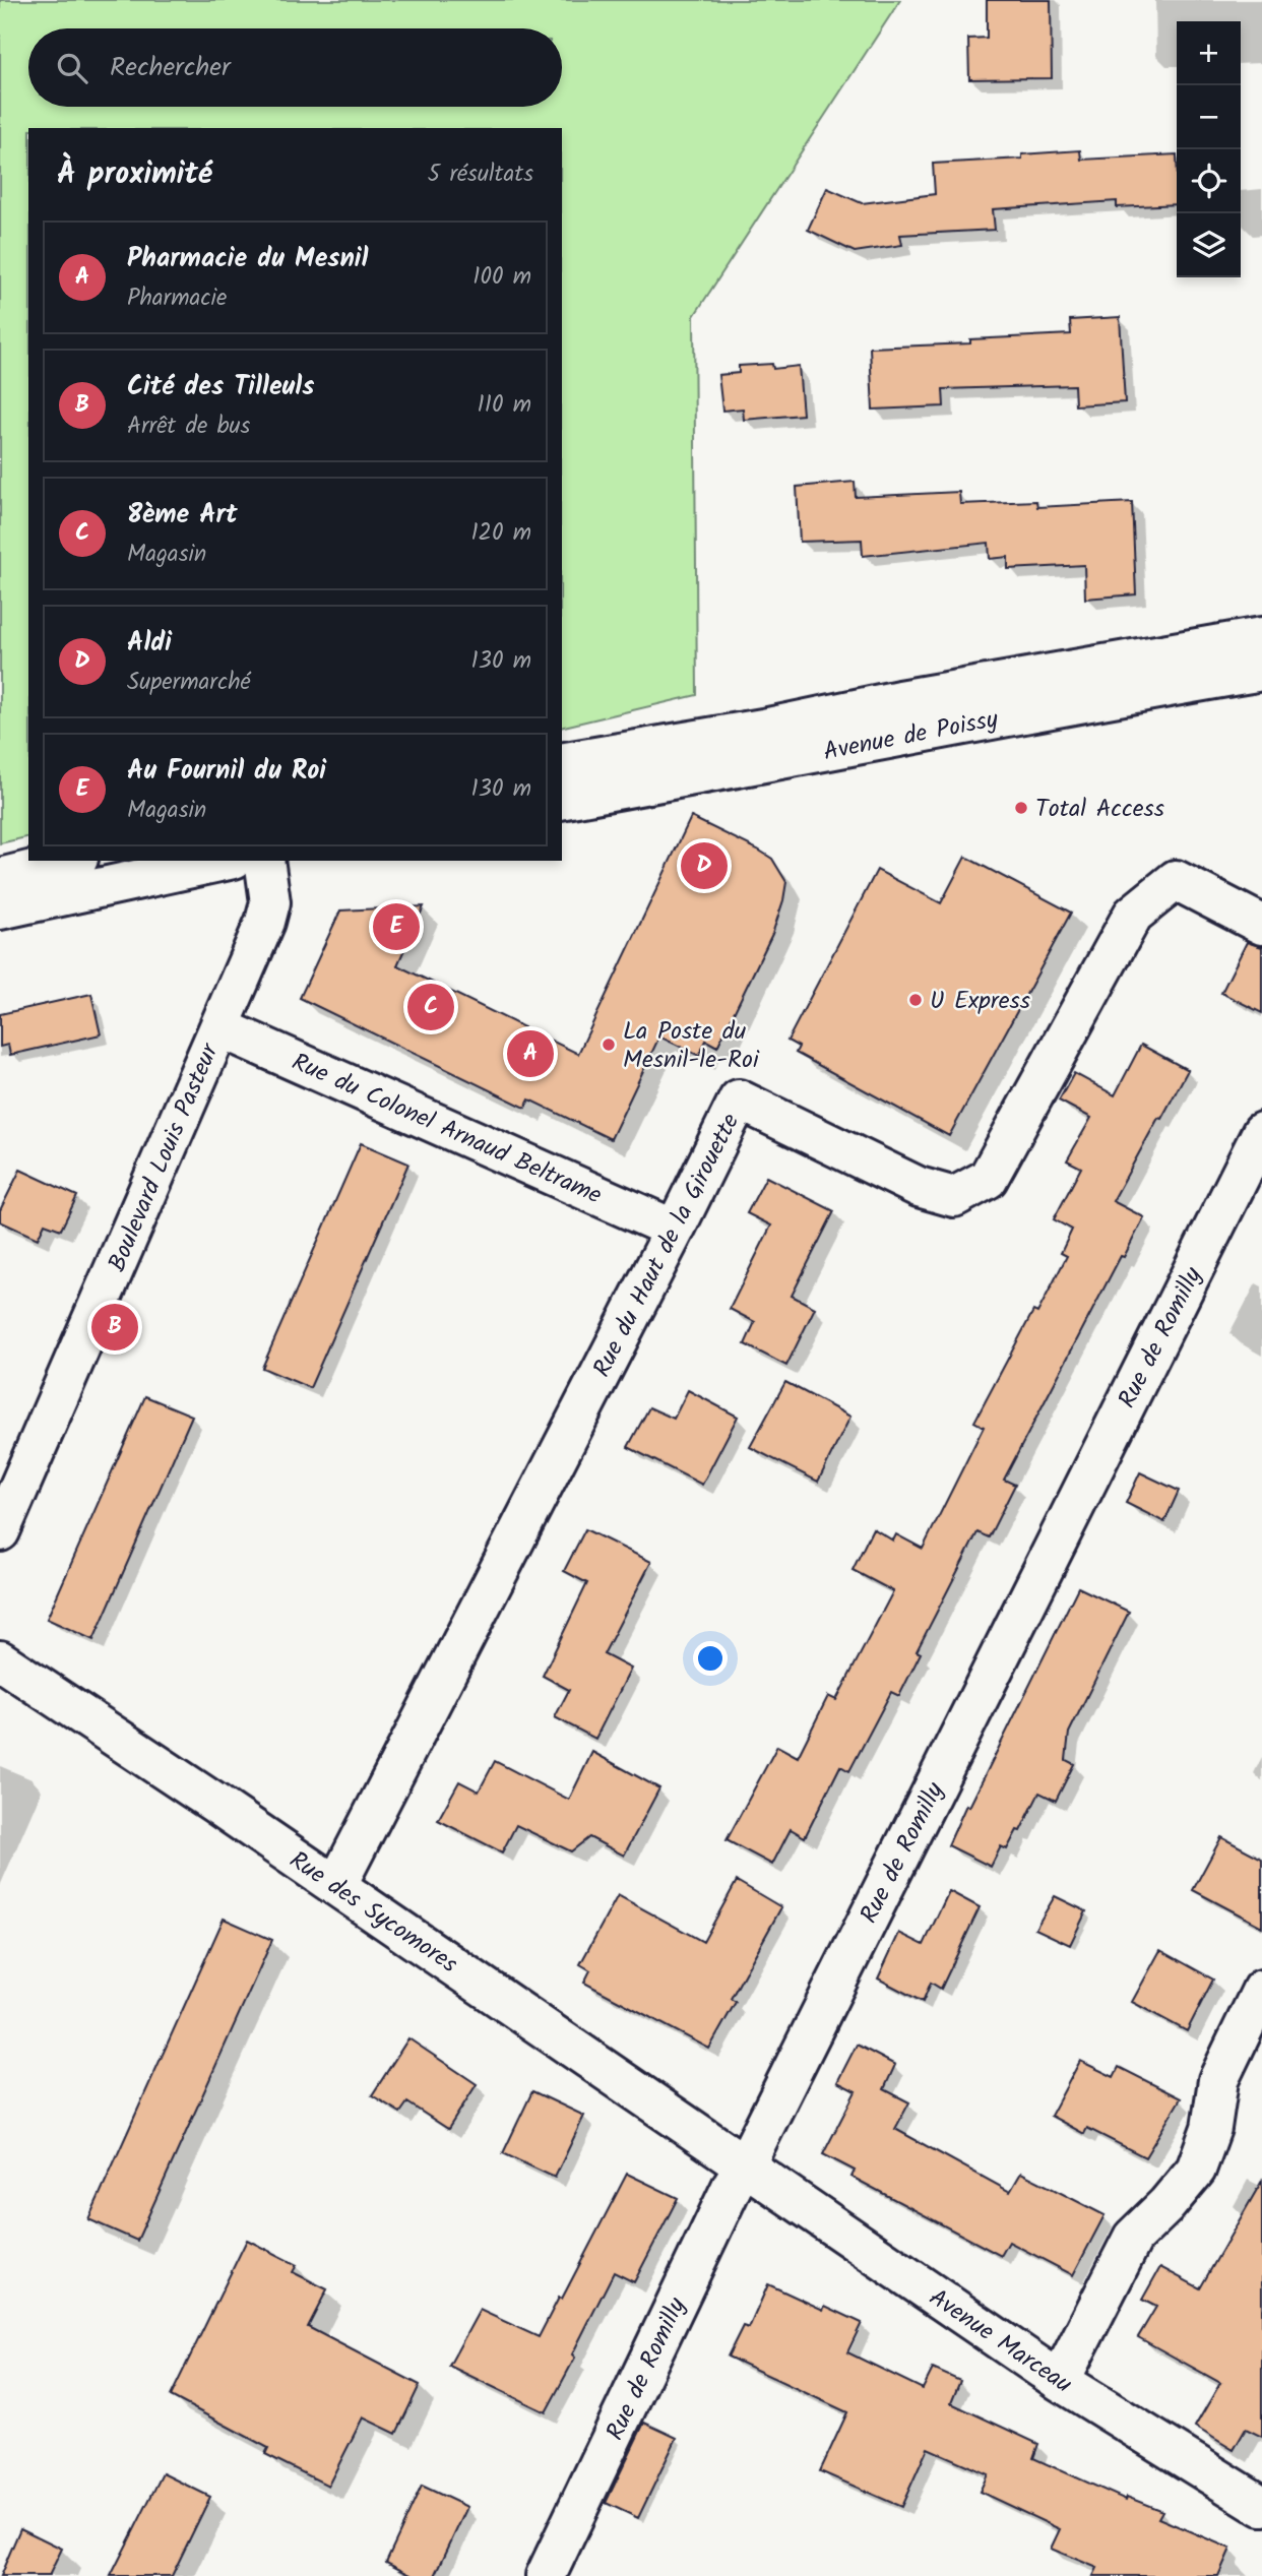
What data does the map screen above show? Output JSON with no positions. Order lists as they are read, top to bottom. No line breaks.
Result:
{"streets":{"street":["Avenue de Poissy","Rue du Colonel Arnaud Beltrame","Boulevard Louis Pasteur","Rue du Haut de la Girouette","Rue de Romilly","Rue des Sycomores","Avenue Marceau"]},"crossings":[["Rue du Colonel Arnaud Beltrame","Boulevard Louis Pasteur"],["Rue du Colonel Arnaud Beltrame","Rue du Haut de la Girouette"],["Rue du Haut de la Girouette","Rue des Sycomores"],["Rue de Romilly","Rue des Sycomores"],["Rue de Romilly","Avenue Marceau"],["Rue des Sycomores","Avenue Marceau"]],"places":["Total Access","U Express","La Poste du Mesnil-le-Roi"],"page":{"map_buttons":["+","−"],"search":"Rechercher","heading":["À proximité","5 résultats"],"list":[{"mark":"A","name":"Pharmacie du Mesnil","note":"Pharmacie","value":"100 m"},{"mark":"B","name":"Cité des Tilleuls","note":"Arrêt de bus","value":"110 m"},{"mark":"C","name":"8ème Art","note":"Magasin","value":"120 m"},{"mark":"D","name":"Aldi","note":"Supermarché","value":"130 m"},{"mark":"E","name":"Au Fournil du Roi","note":"Magasin","value":"130 m"}],"pins":["D","E","C","A","B"]}}
